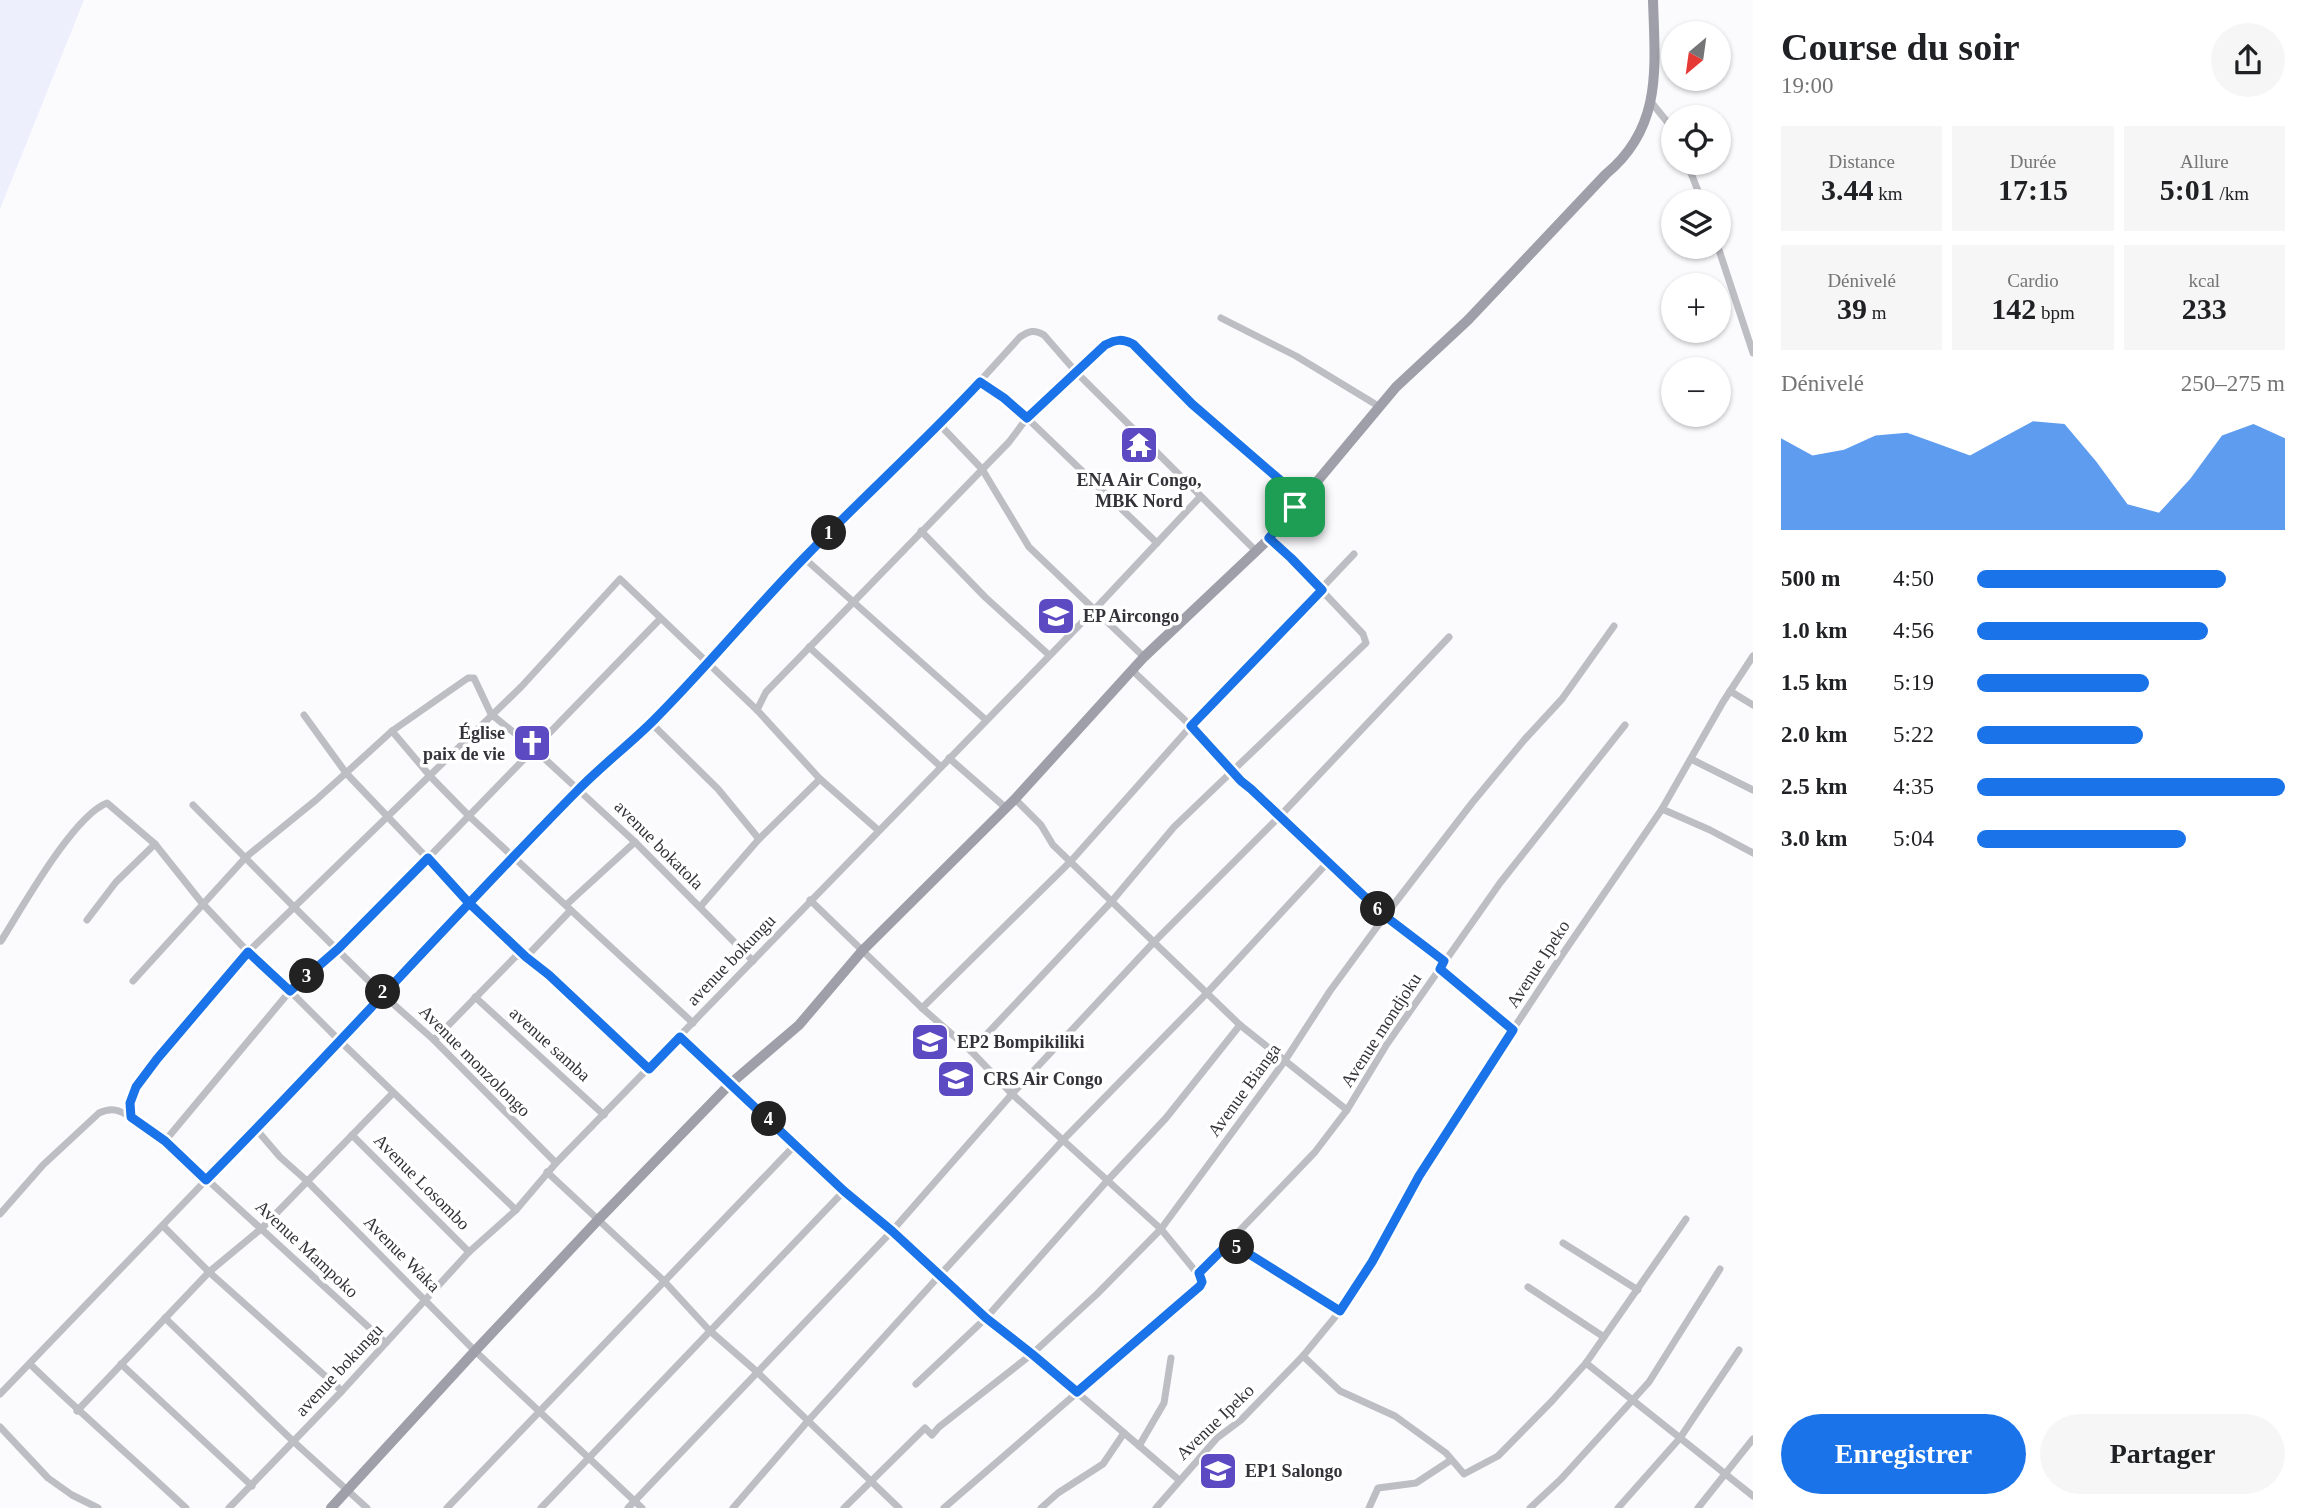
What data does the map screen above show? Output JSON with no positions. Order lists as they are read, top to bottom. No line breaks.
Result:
{"streets":{"street":["avenue bokatola","avenue bokungu","Avenue Ipeko","Avenue mondjoku","avenue samba","Avenue monzolongo","Avenue Bianga","Avenue Losombo","Avenue Mampoko","Avenue Waka"]},"crossings":[["avenue bokatola","avenue bokungu"],["avenue bokatola","Avenue monzolongo"],["avenue bokungu","avenue samba"],["avenue bokungu","Avenue monzolongo"],["avenue bokungu","Avenue Losombo"],["avenue bokungu","Avenue Mampoko"],["avenue bokungu","Avenue Waka"]],"places":{"temple":["ENA Air Congo, MBK Nord"],"school or university":["EP Aircongo","EP2 Bompikiliki","CRS Air Congo","EP1 Salongo"],"church":["Église paix de vie"]},"north":"bottom left","page":{"heading":["Course du soir","19:00"],"map_buttons":["+","−"],"stats":[["Distance","3.44 km"],["Durée","17:15"],["Allure","5:01 /km"],["Dénivelé","39 m"],["Cardio","142 bpm"],["kcal","233"]],"chart":["Dénivelé","250–275 m"],"pins":["1","6","3","2","4","5"],"list":[{"name":"500 m","note":"4:50"},{"name":"1.0 km","note":"4:56"},{"name":"1.5 km","note":"5:19"},{"name":"2.0 km","note":"5:22"},{"name":"2.5 km","note":"4:35"},{"name":"3.0 km","note":"5:04"}],"buttons":["Enregistrer","Partager"]}}
